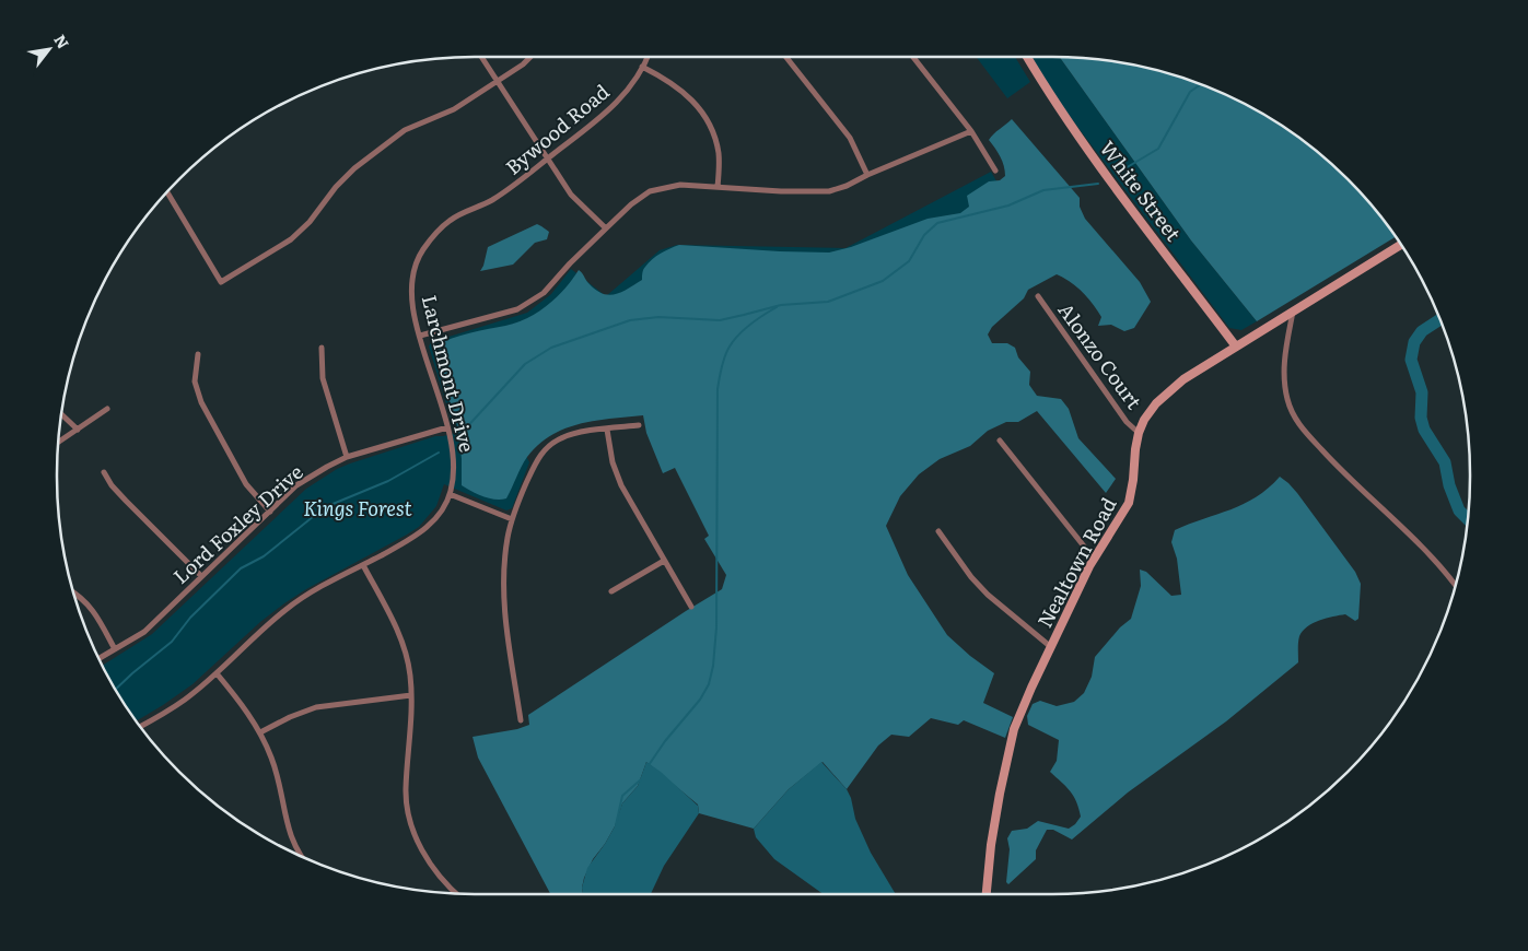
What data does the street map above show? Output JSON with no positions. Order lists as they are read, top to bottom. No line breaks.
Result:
{"streets":{"street":["Bywood Road","White Street","Alonzo Court","Larchmont Drive","Lord Foxley Drive","Nealtown Road"]},"crossings":[["Bywood Road","Larchmont Drive"],["White Street","Nealtown Road"],["Alonzo Court","Nealtown Road"],["Larchmont Drive","Lord Foxley Drive"]],"parks":["Kings Forest"],"north":"top right"}
